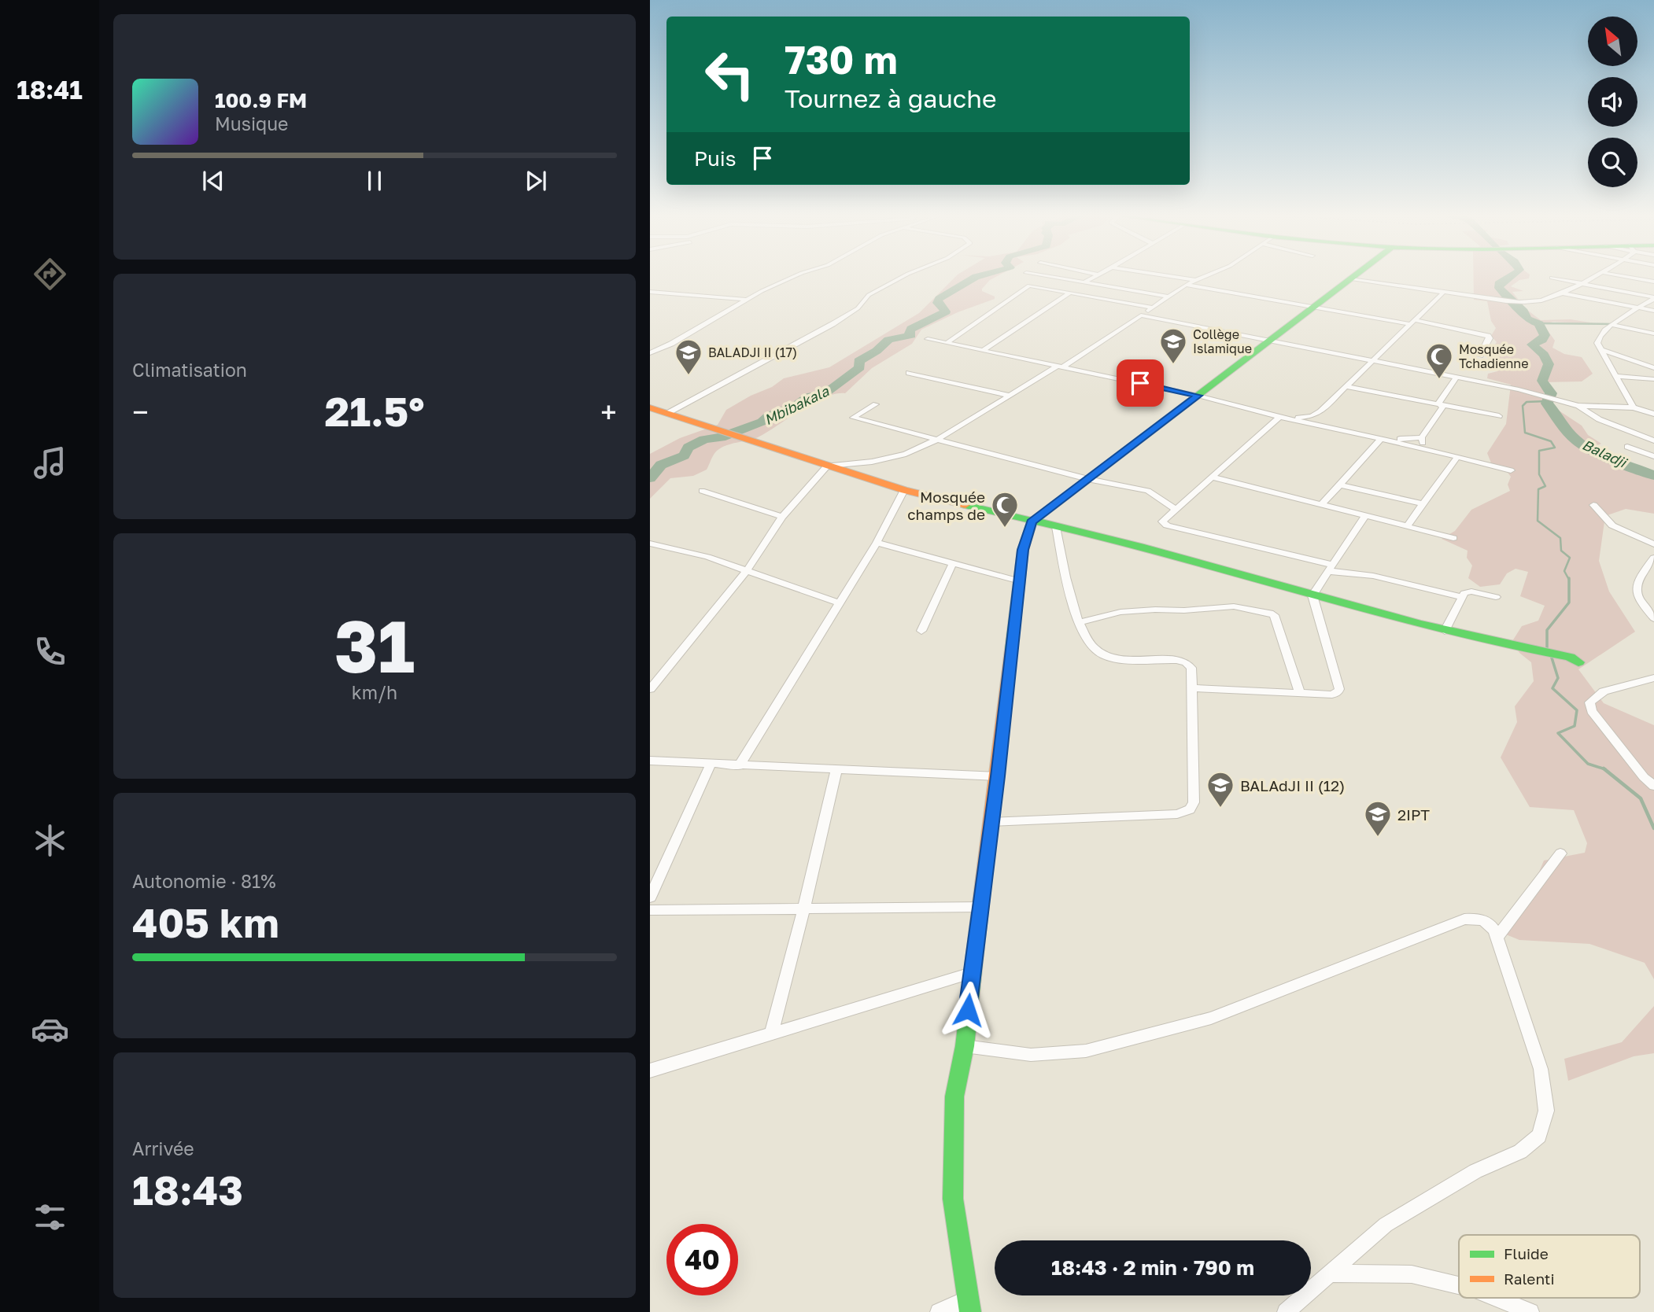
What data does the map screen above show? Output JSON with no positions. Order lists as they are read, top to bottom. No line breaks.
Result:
{"water":["Mbibakala","Baladji"],"places":{"school or university":["Collège Islamique","BALADJI II (17)","BALAdJI II (12)","2IPT"],"mosque":["Mosquée Tchadienne","Mosquée champs de"]},"legend":["Fluide","Ralenti"],"north":"top left","page":{"tabs":"18:41","turn":["730 m","Tournez à gauche"],"song":["100.9 FM","Musique"],"then":"Puis","tile":["Climatisation",["31","km/h"],["Autonomie · 81%","405 km"],["Arrivée","18:43"]],"heat":["−","21.5°","+"],"limit":"40","trip":"18:43 · 2 min · 790 m"}}
